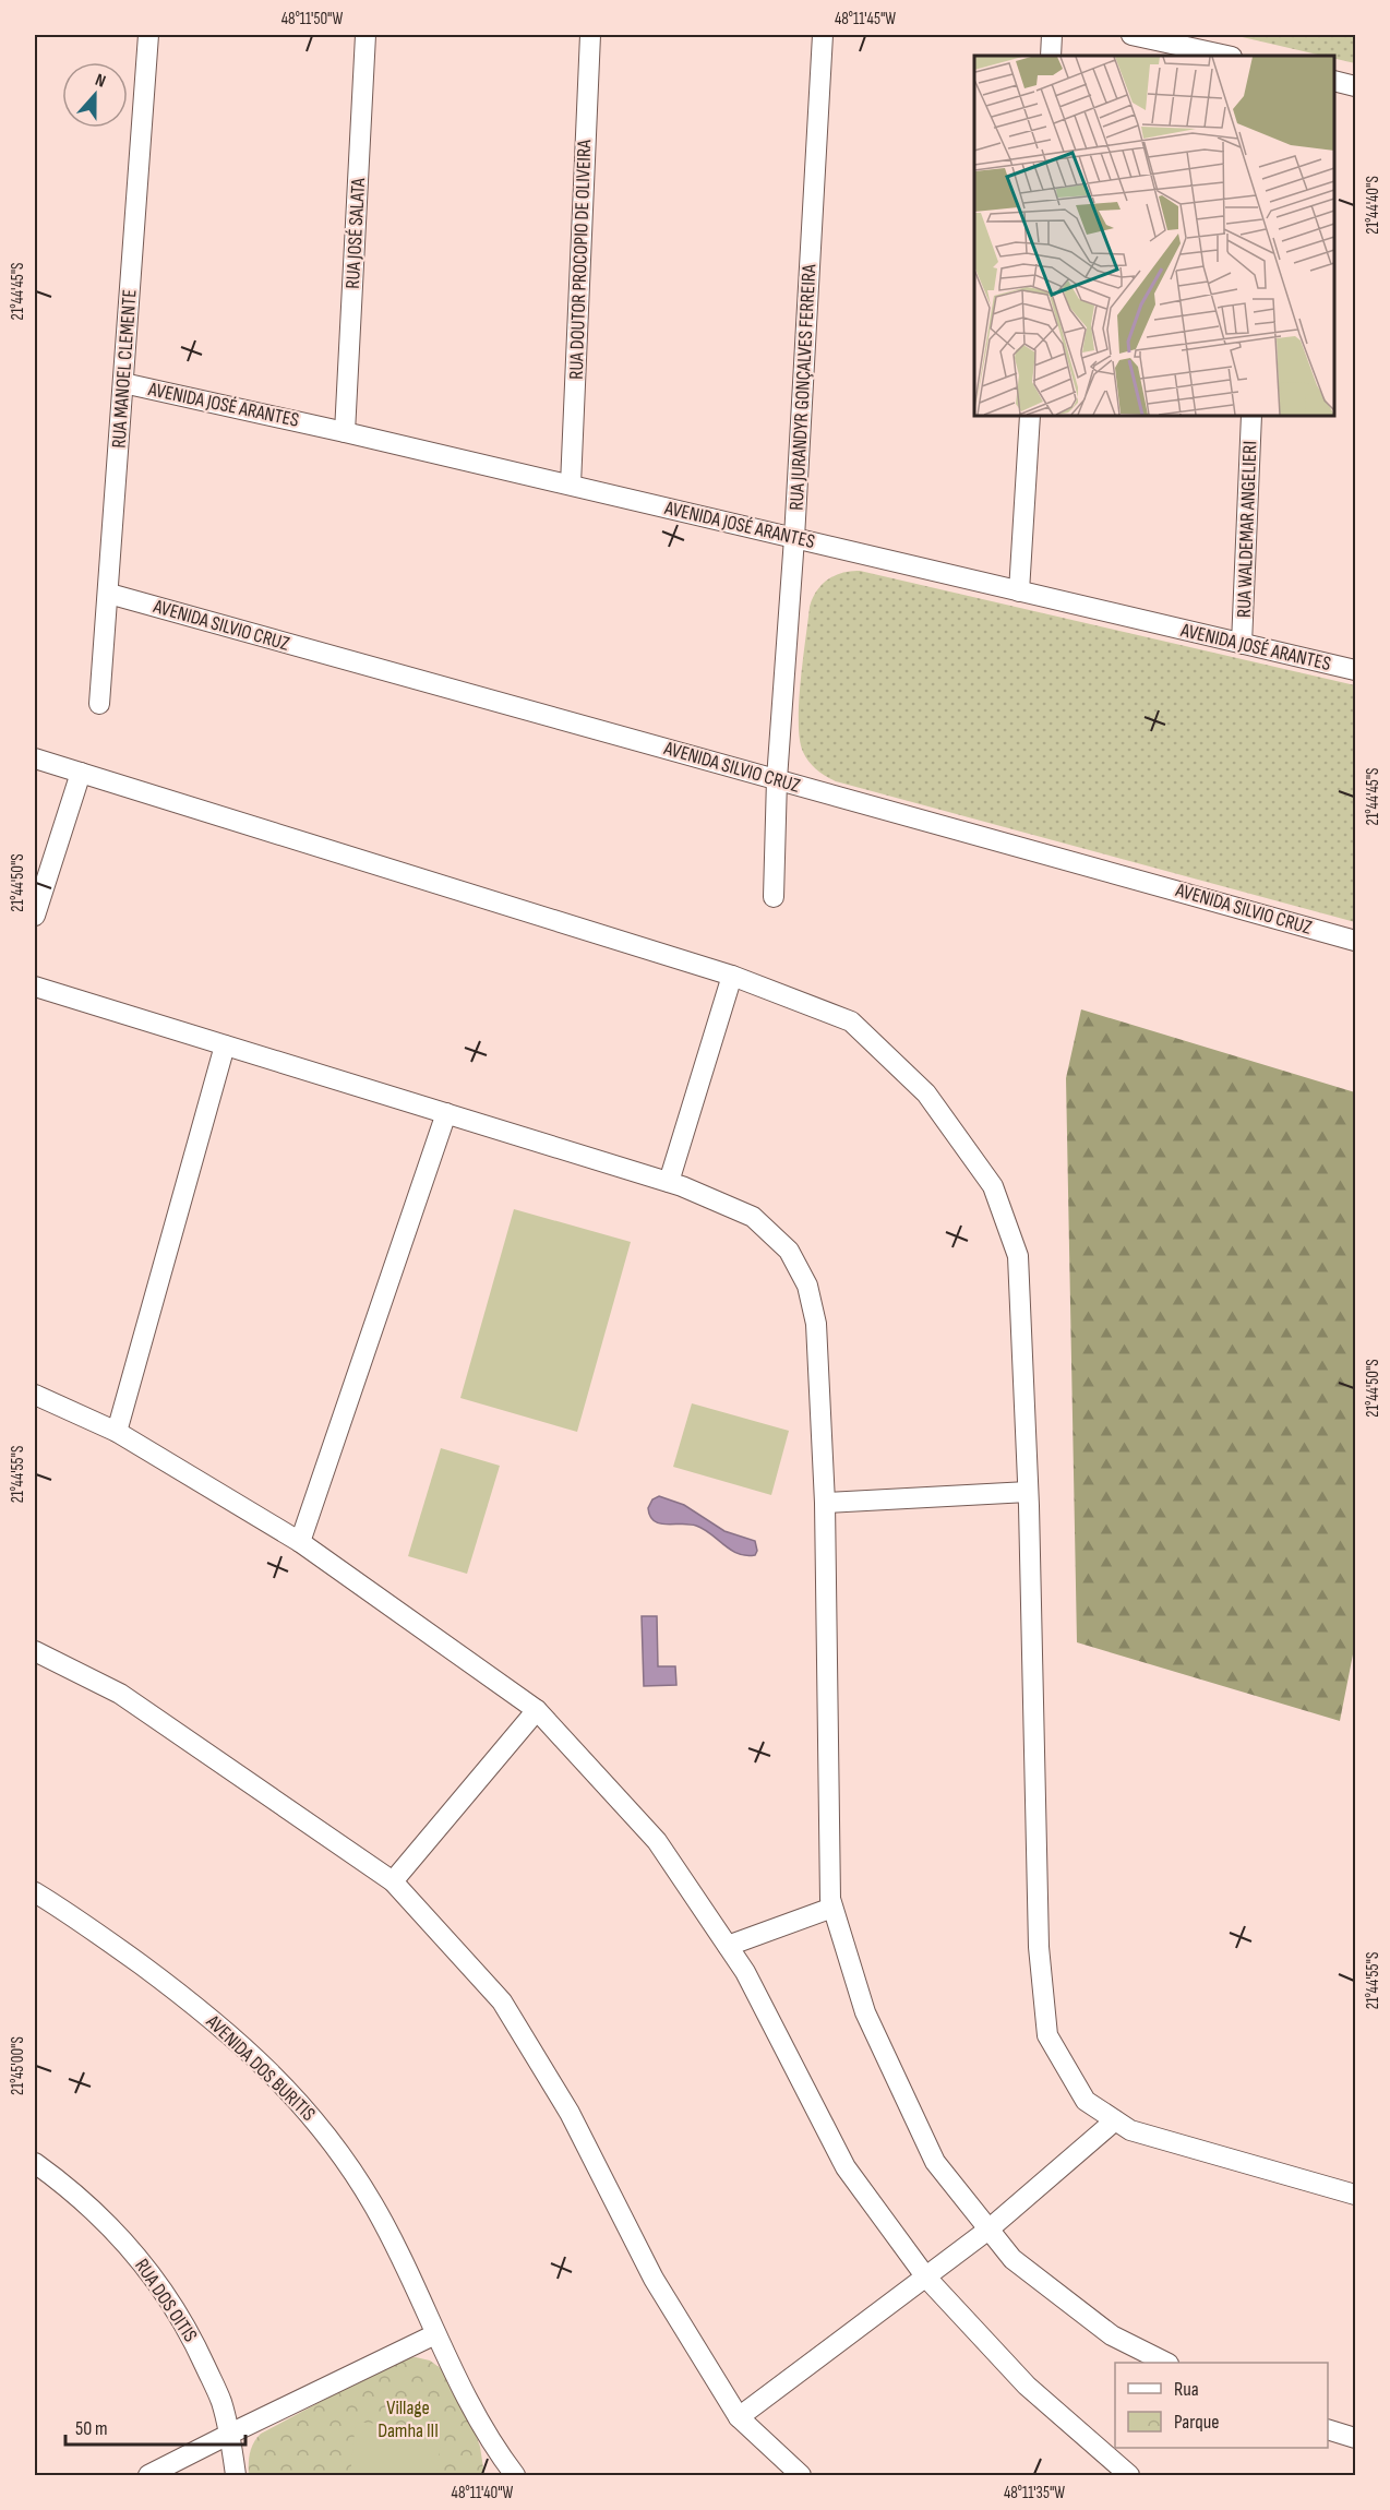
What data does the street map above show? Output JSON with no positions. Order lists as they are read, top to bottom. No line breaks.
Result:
{"streets":{"street":["RUA JOSÉ SALATA","RUA DOUTOR PROCOPIO DE OLIVEIRA","RUA MANOEL CLEMENTE","RUA JURANDYR GONÇALVES FERREIRA","AVENIDA JOSÉ ARANTES","RUA WALDEMAR ANGELIERI","AVENIDA SILVIO CRUZ","AVENIDA DOS BURITIS","RUA DOS OITIS"]},"crossings":[["RUA JOSÉ SALATA","AVENIDA JOSÉ ARANTES"],["RUA DOUTOR PROCOPIO DE OLIVEIRA","AVENIDA JOSÉ ARANTES"],["RUA MANOEL CLEMENTE","AVENIDA JOSÉ ARANTES"],["RUA MANOEL CLEMENTE","AVENIDA SILVIO CRUZ"],["RUA JURANDYR GONÇALVES FERREIRA","AVENIDA JOSÉ ARANTES"],["RUA JURANDYR GONÇALVES FERREIRA","AVENIDA SILVIO CRUZ"],["AVENIDA JOSÉ ARANTES","RUA WALDEMAR ANGELIERI"]],"parks":["Village Damha III"],"legend":["Rua","Parque"],"scale_bar":"50 m","north":"top","coordinates":["48°11'50\"W","48°11'45\"W","21°44'40\"S","21°44'45\"S","21°44'50\"S","21°44'55\"S","21°45'00\"S","48°11'40\"W","48°11'35\"W"]}
